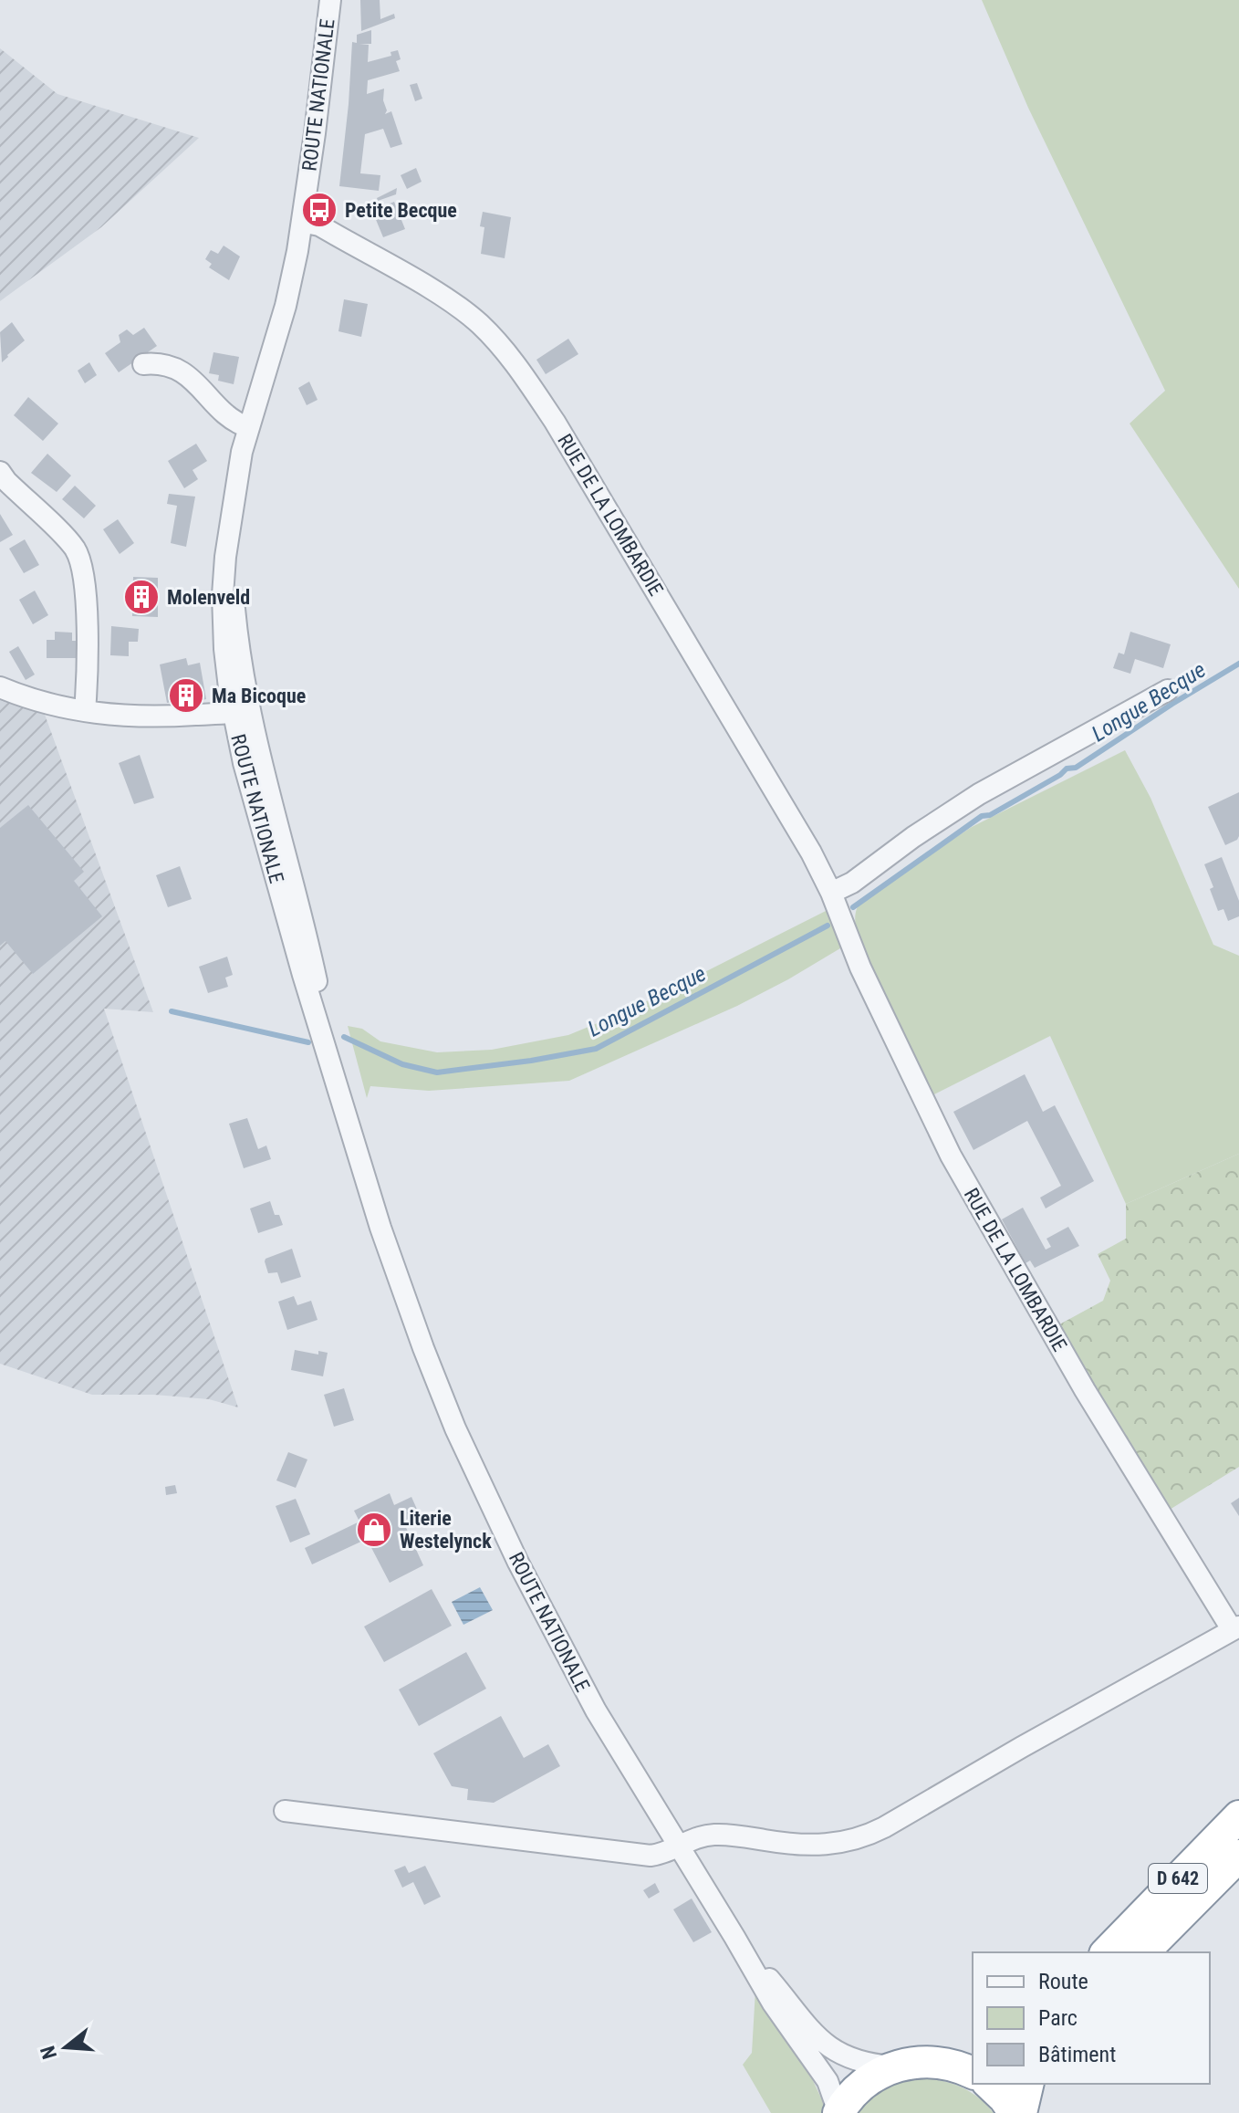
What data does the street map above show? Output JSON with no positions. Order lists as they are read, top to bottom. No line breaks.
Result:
{"streets":{"highway":["D 642"],"street":["ROUTE NATIONALE","RUE DE LA LOMBARDIE"]},"crossings":[["ROUTE NATIONALE","RUE DE LA LOMBARDIE"]],"water":["Longue Becque"],"places":{"bus stop":["Petite Becque"],"building":["Molenveld","Ma Bicoque"],"shop":["Literie Westelynck"]},"legend":["Route","Parc","Bâtiment"],"north":"left"}
